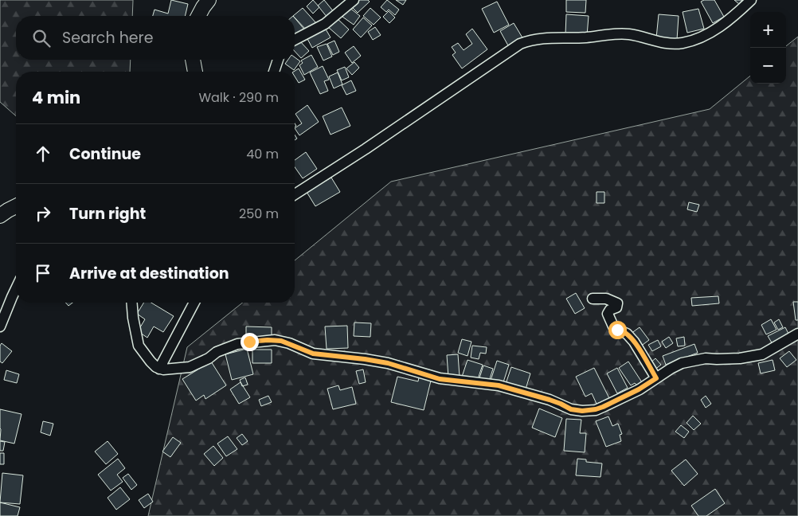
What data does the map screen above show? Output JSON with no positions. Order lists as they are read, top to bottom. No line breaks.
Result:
{"page":{"map_buttons":["+","−"],"search":"Search here","heading":["4 min","Walk · 290 m"],"list":[["Continue","40 m"],["Turn right","250 m"],"Arrive at destination"]}}
